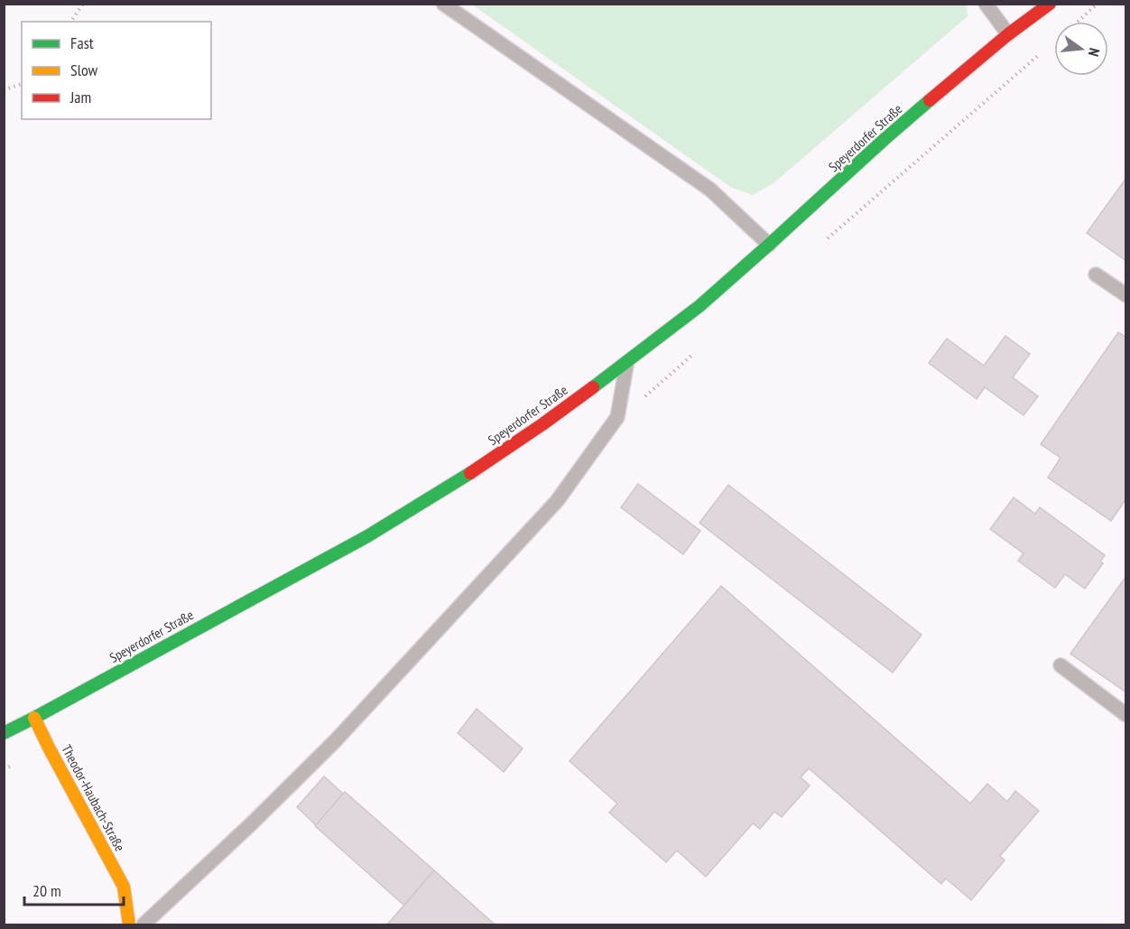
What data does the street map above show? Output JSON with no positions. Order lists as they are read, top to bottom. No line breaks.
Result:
{"streets":{"street":["Speyerdorfer Straße","Theodor-Haubach-Straße"]},"crossings":[["Speyerdorfer Straße","Theodor-Haubach-Straße"]],"legend":["Fast","Slow","Jam"],"scale_bar":"20 m","north":"right"}
